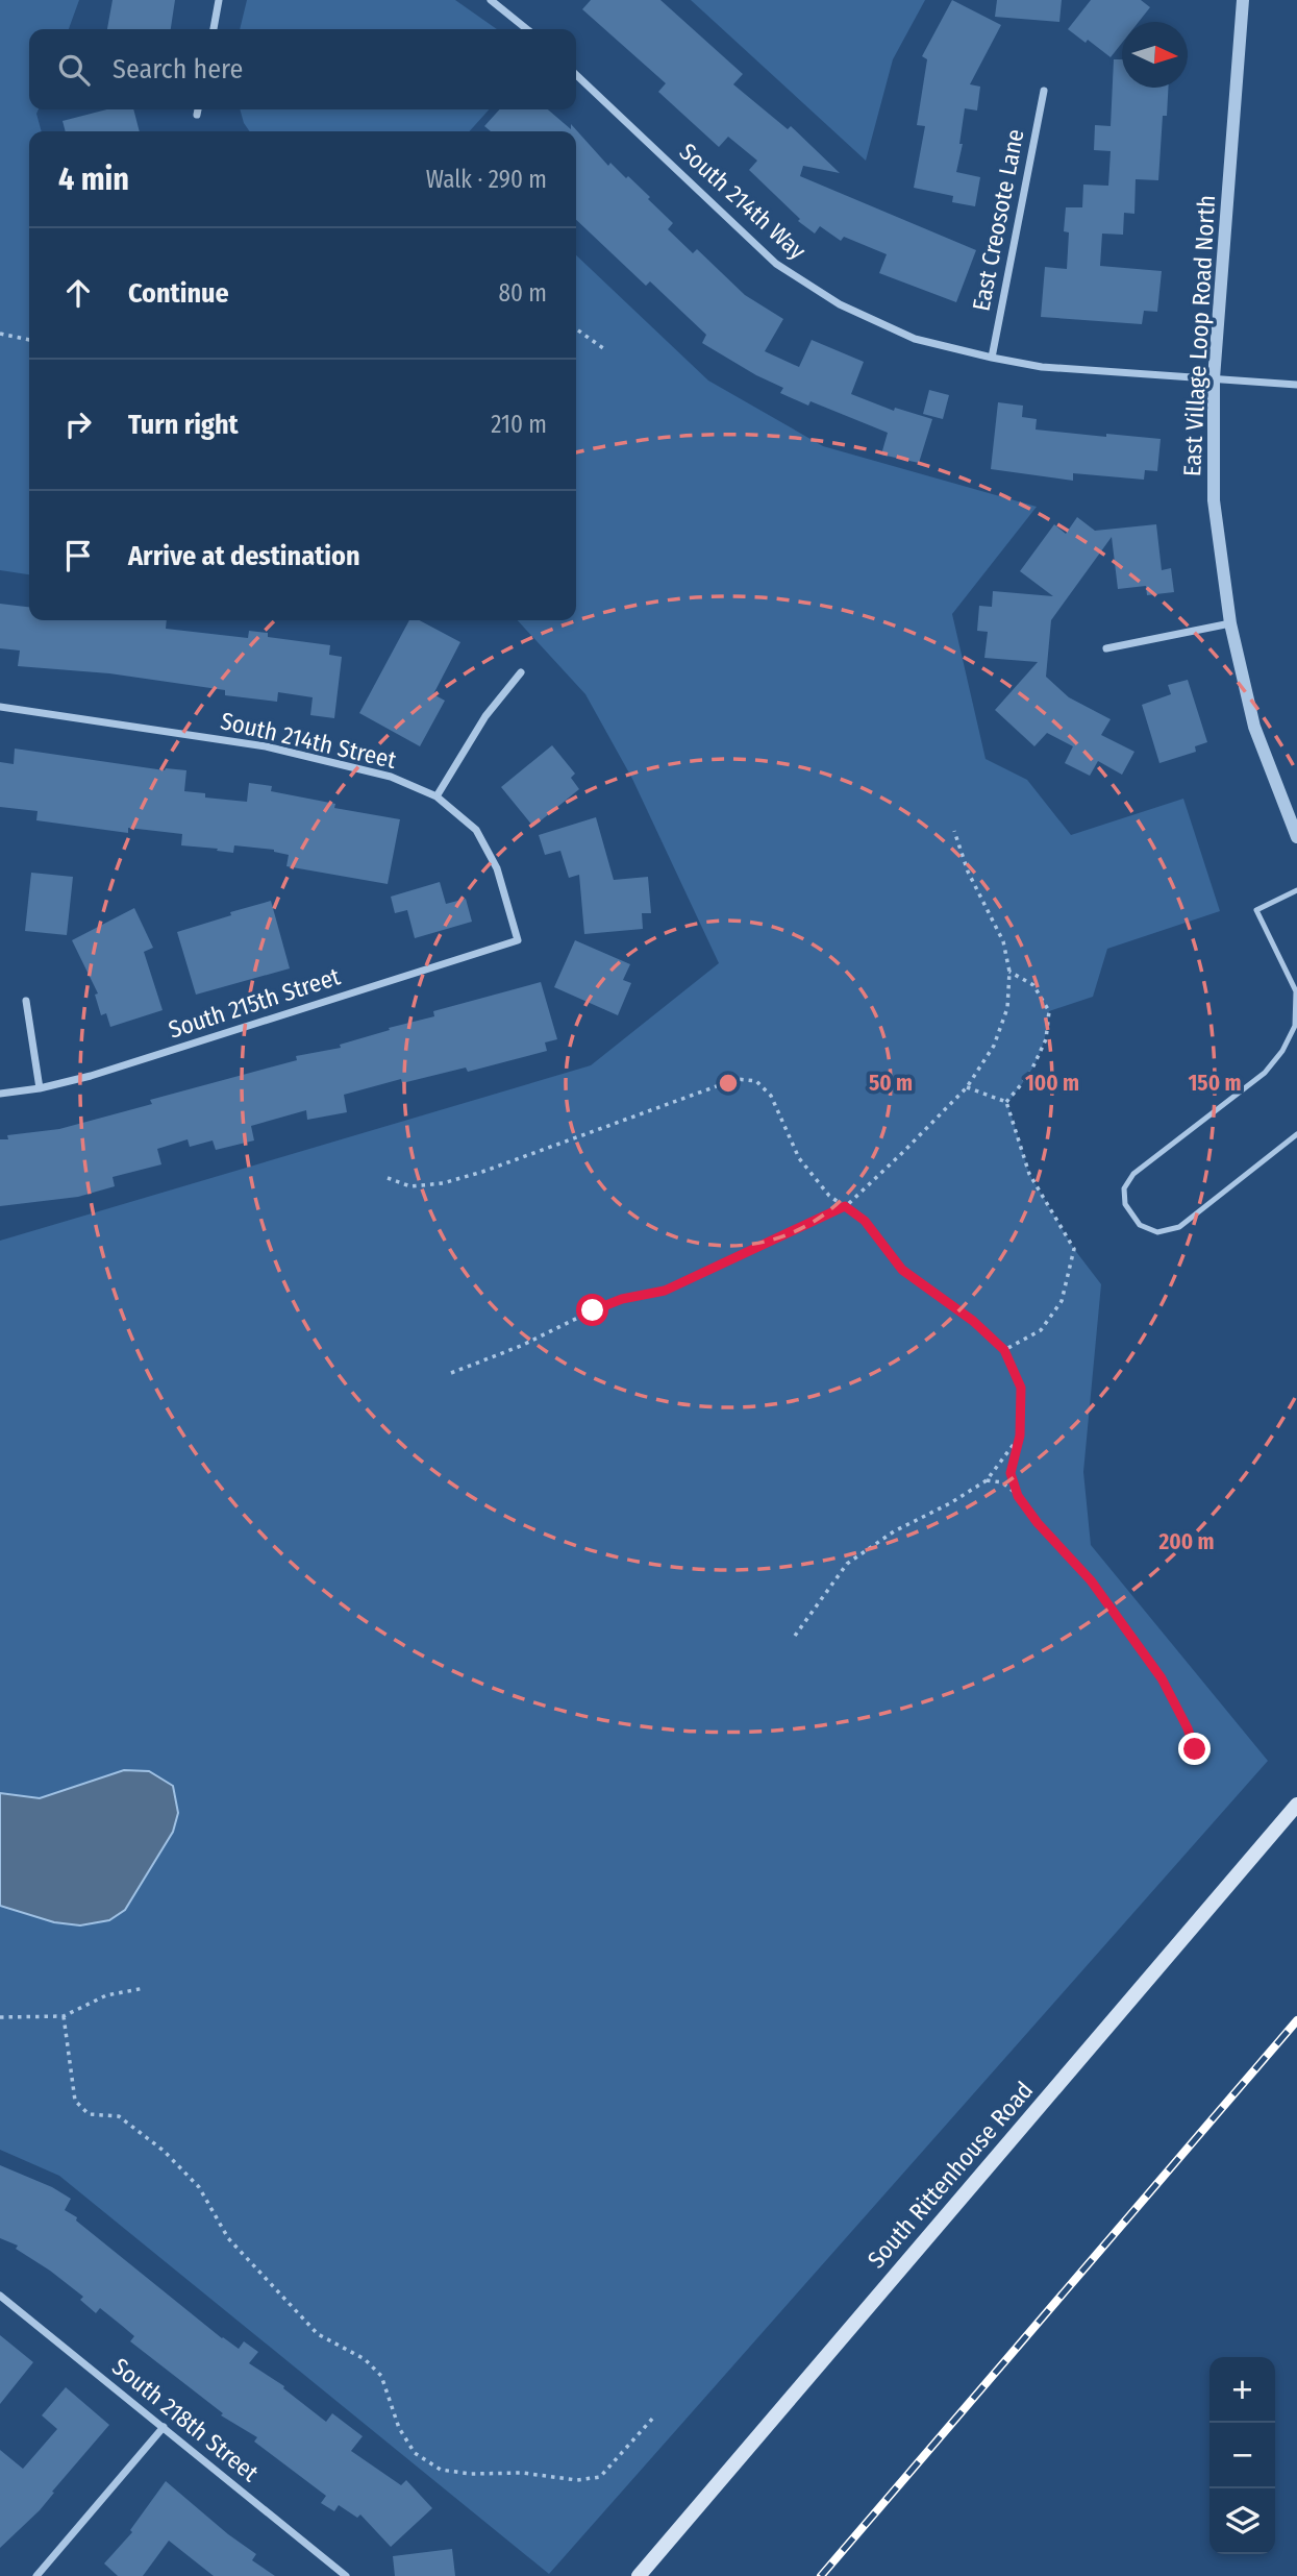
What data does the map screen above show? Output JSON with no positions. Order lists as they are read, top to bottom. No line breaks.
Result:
{"streets":{"main road":["South Rittenhouse Road"],"street":["South 214th Way","East Creosote Lane","East Village Loop Road North","South 214th Street","South 215th Street","South 218th Street"]},"crossings":[["South 214th Way","East Creosote Lane"],["South 214th Way","East Village Loop Road North"],["South 214th Street","South 215th Street"]],"north":"right","page":{"search":"Search here","heading":["4 min","Walk · 290 m"],"list":[["Continue","80 m"],["Turn right","210 m"],"Arrive at destination"],"map_buttons":["+","−"]},"rings":["50 m","100 m","150 m","200 m"]}
